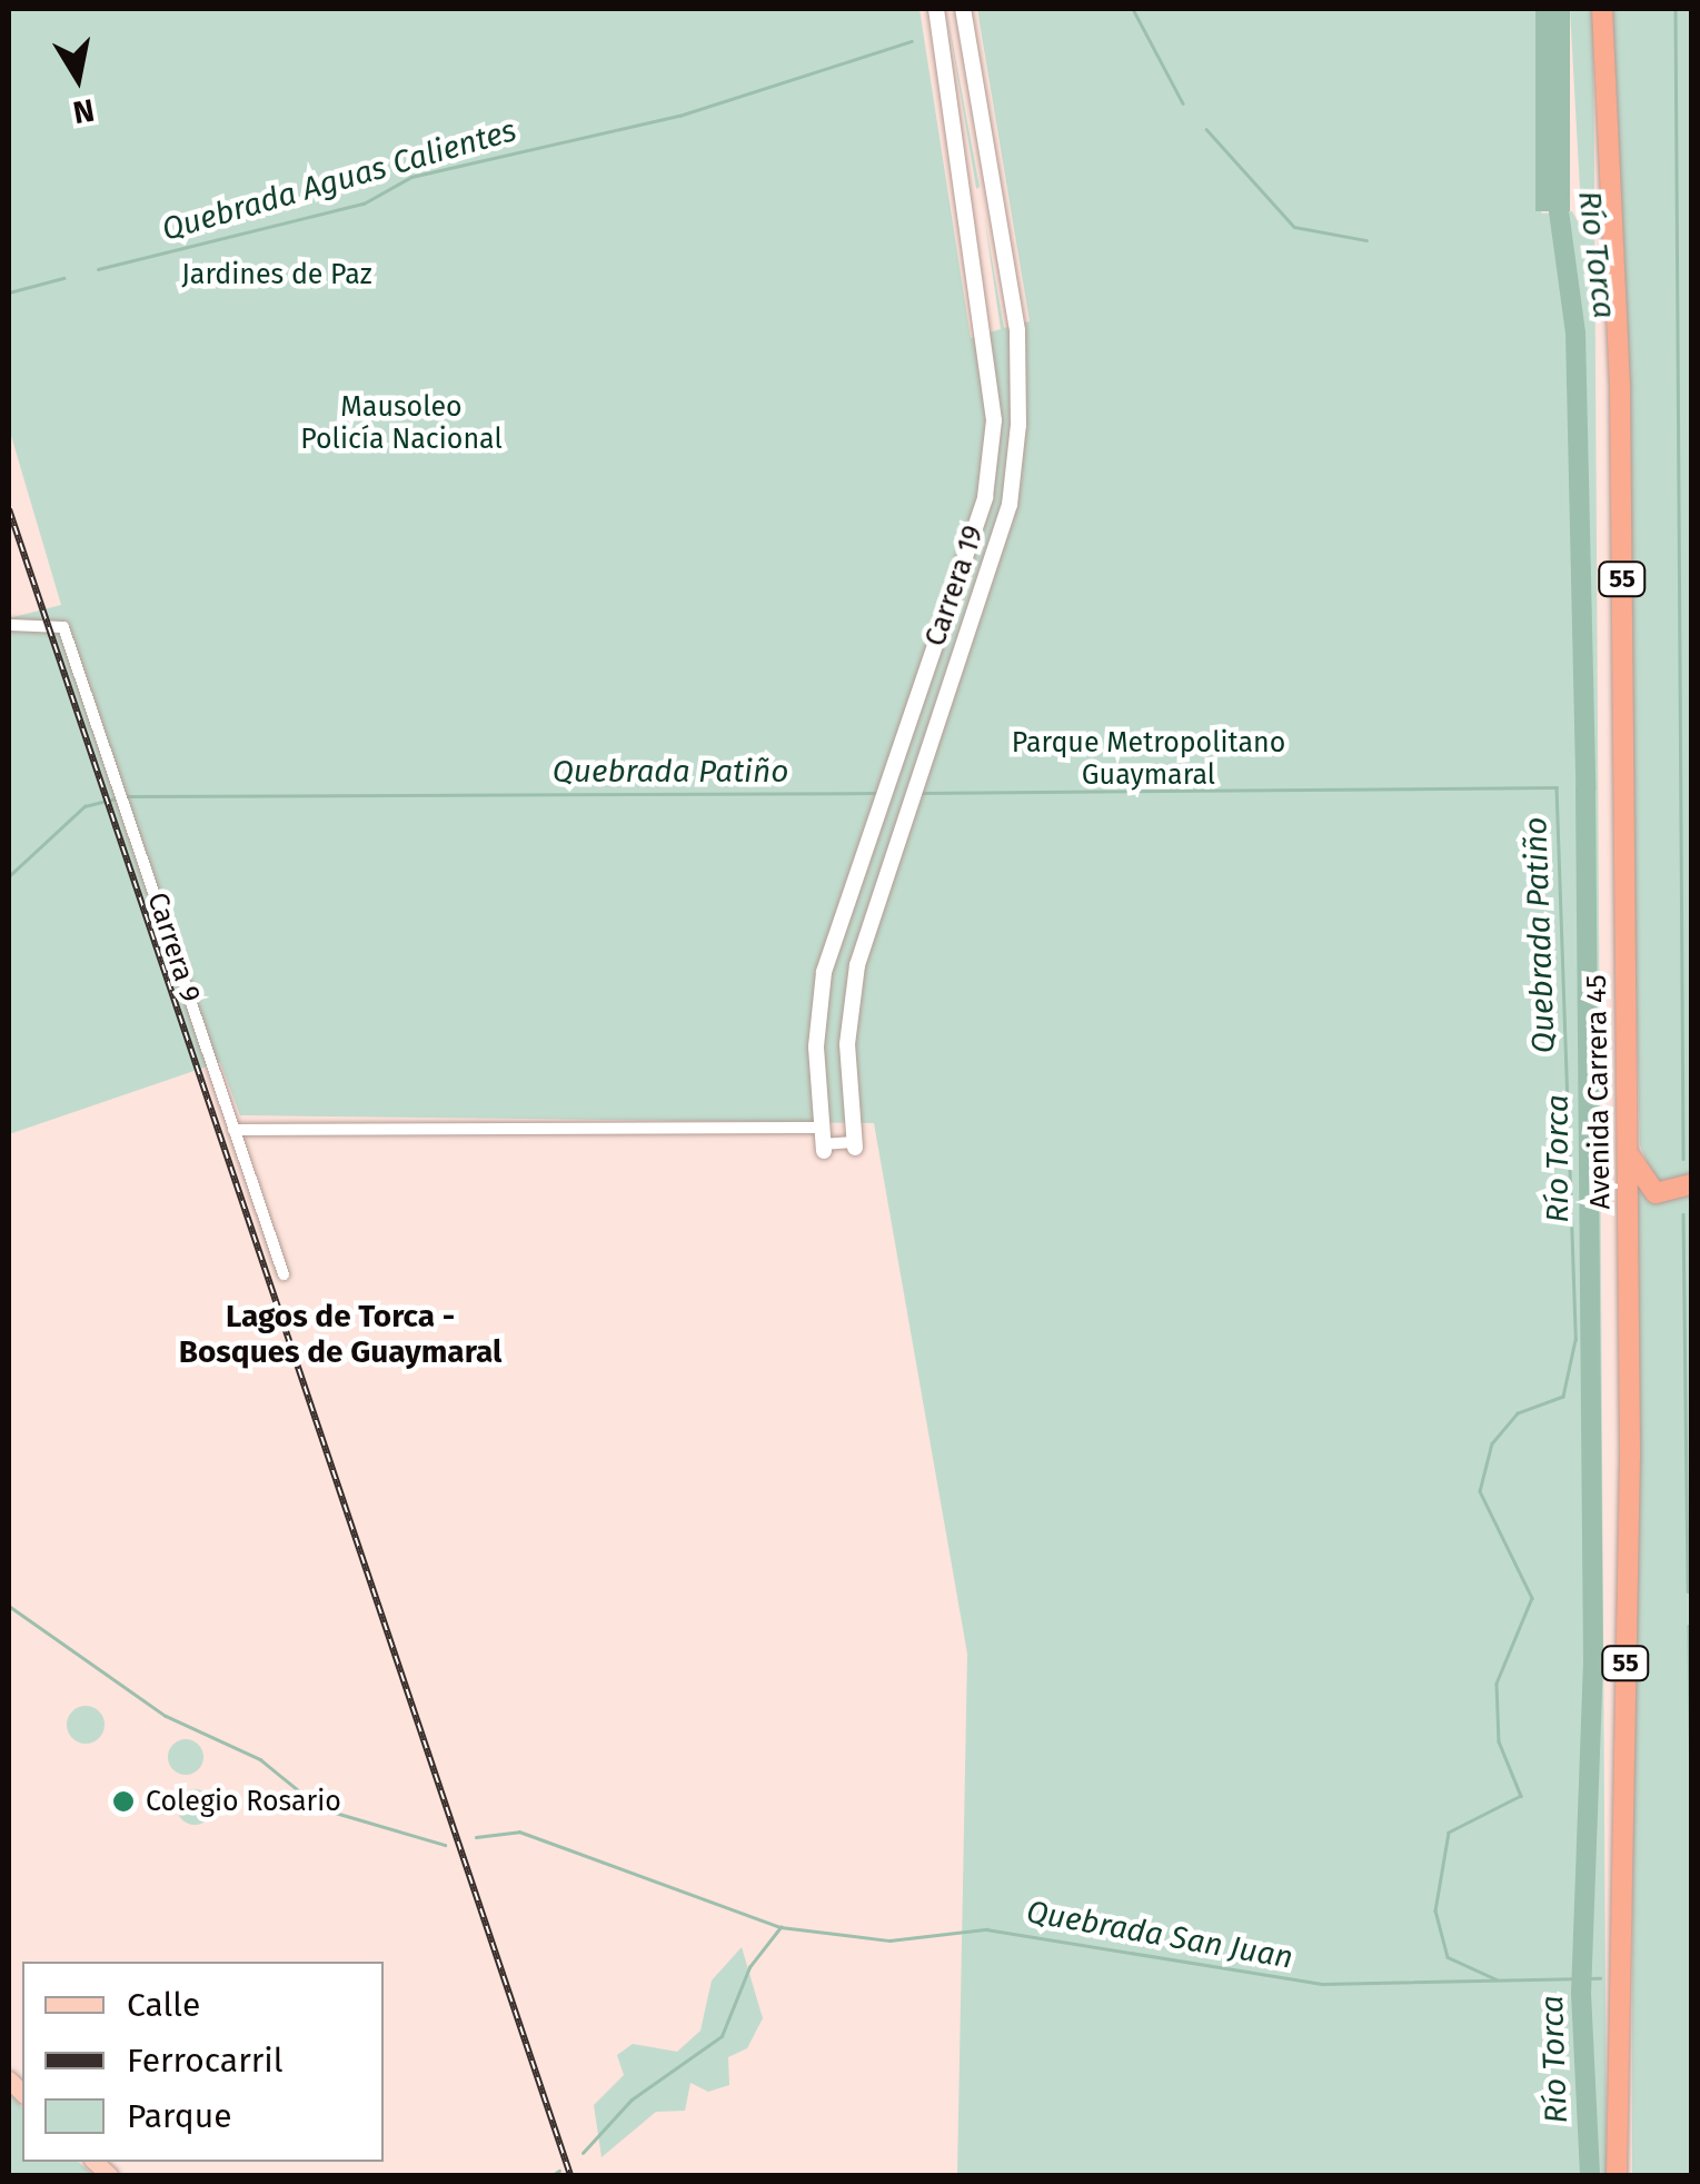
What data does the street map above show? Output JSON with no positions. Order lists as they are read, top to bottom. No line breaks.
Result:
{"streets":{"highway":["55","Avenida Carrera 45"],"main road":["Carrera 19"],"street":["Carrera 9"]},"districts":["Lagos de Torca - Bosques de Guaymaral"],"water":["Quebrada Aguas Calientes","Río Torca","Quebrada Patiño","Quebrada San Juan"],"parks":["Jardines de Paz","Mausoleo Policía Nacional","Parque Metropolitano Guaymaral"],"places":["Colegio Rosario"],"legend":["Calle","Ferrocarril","Parque"],"north":"bottom"}
